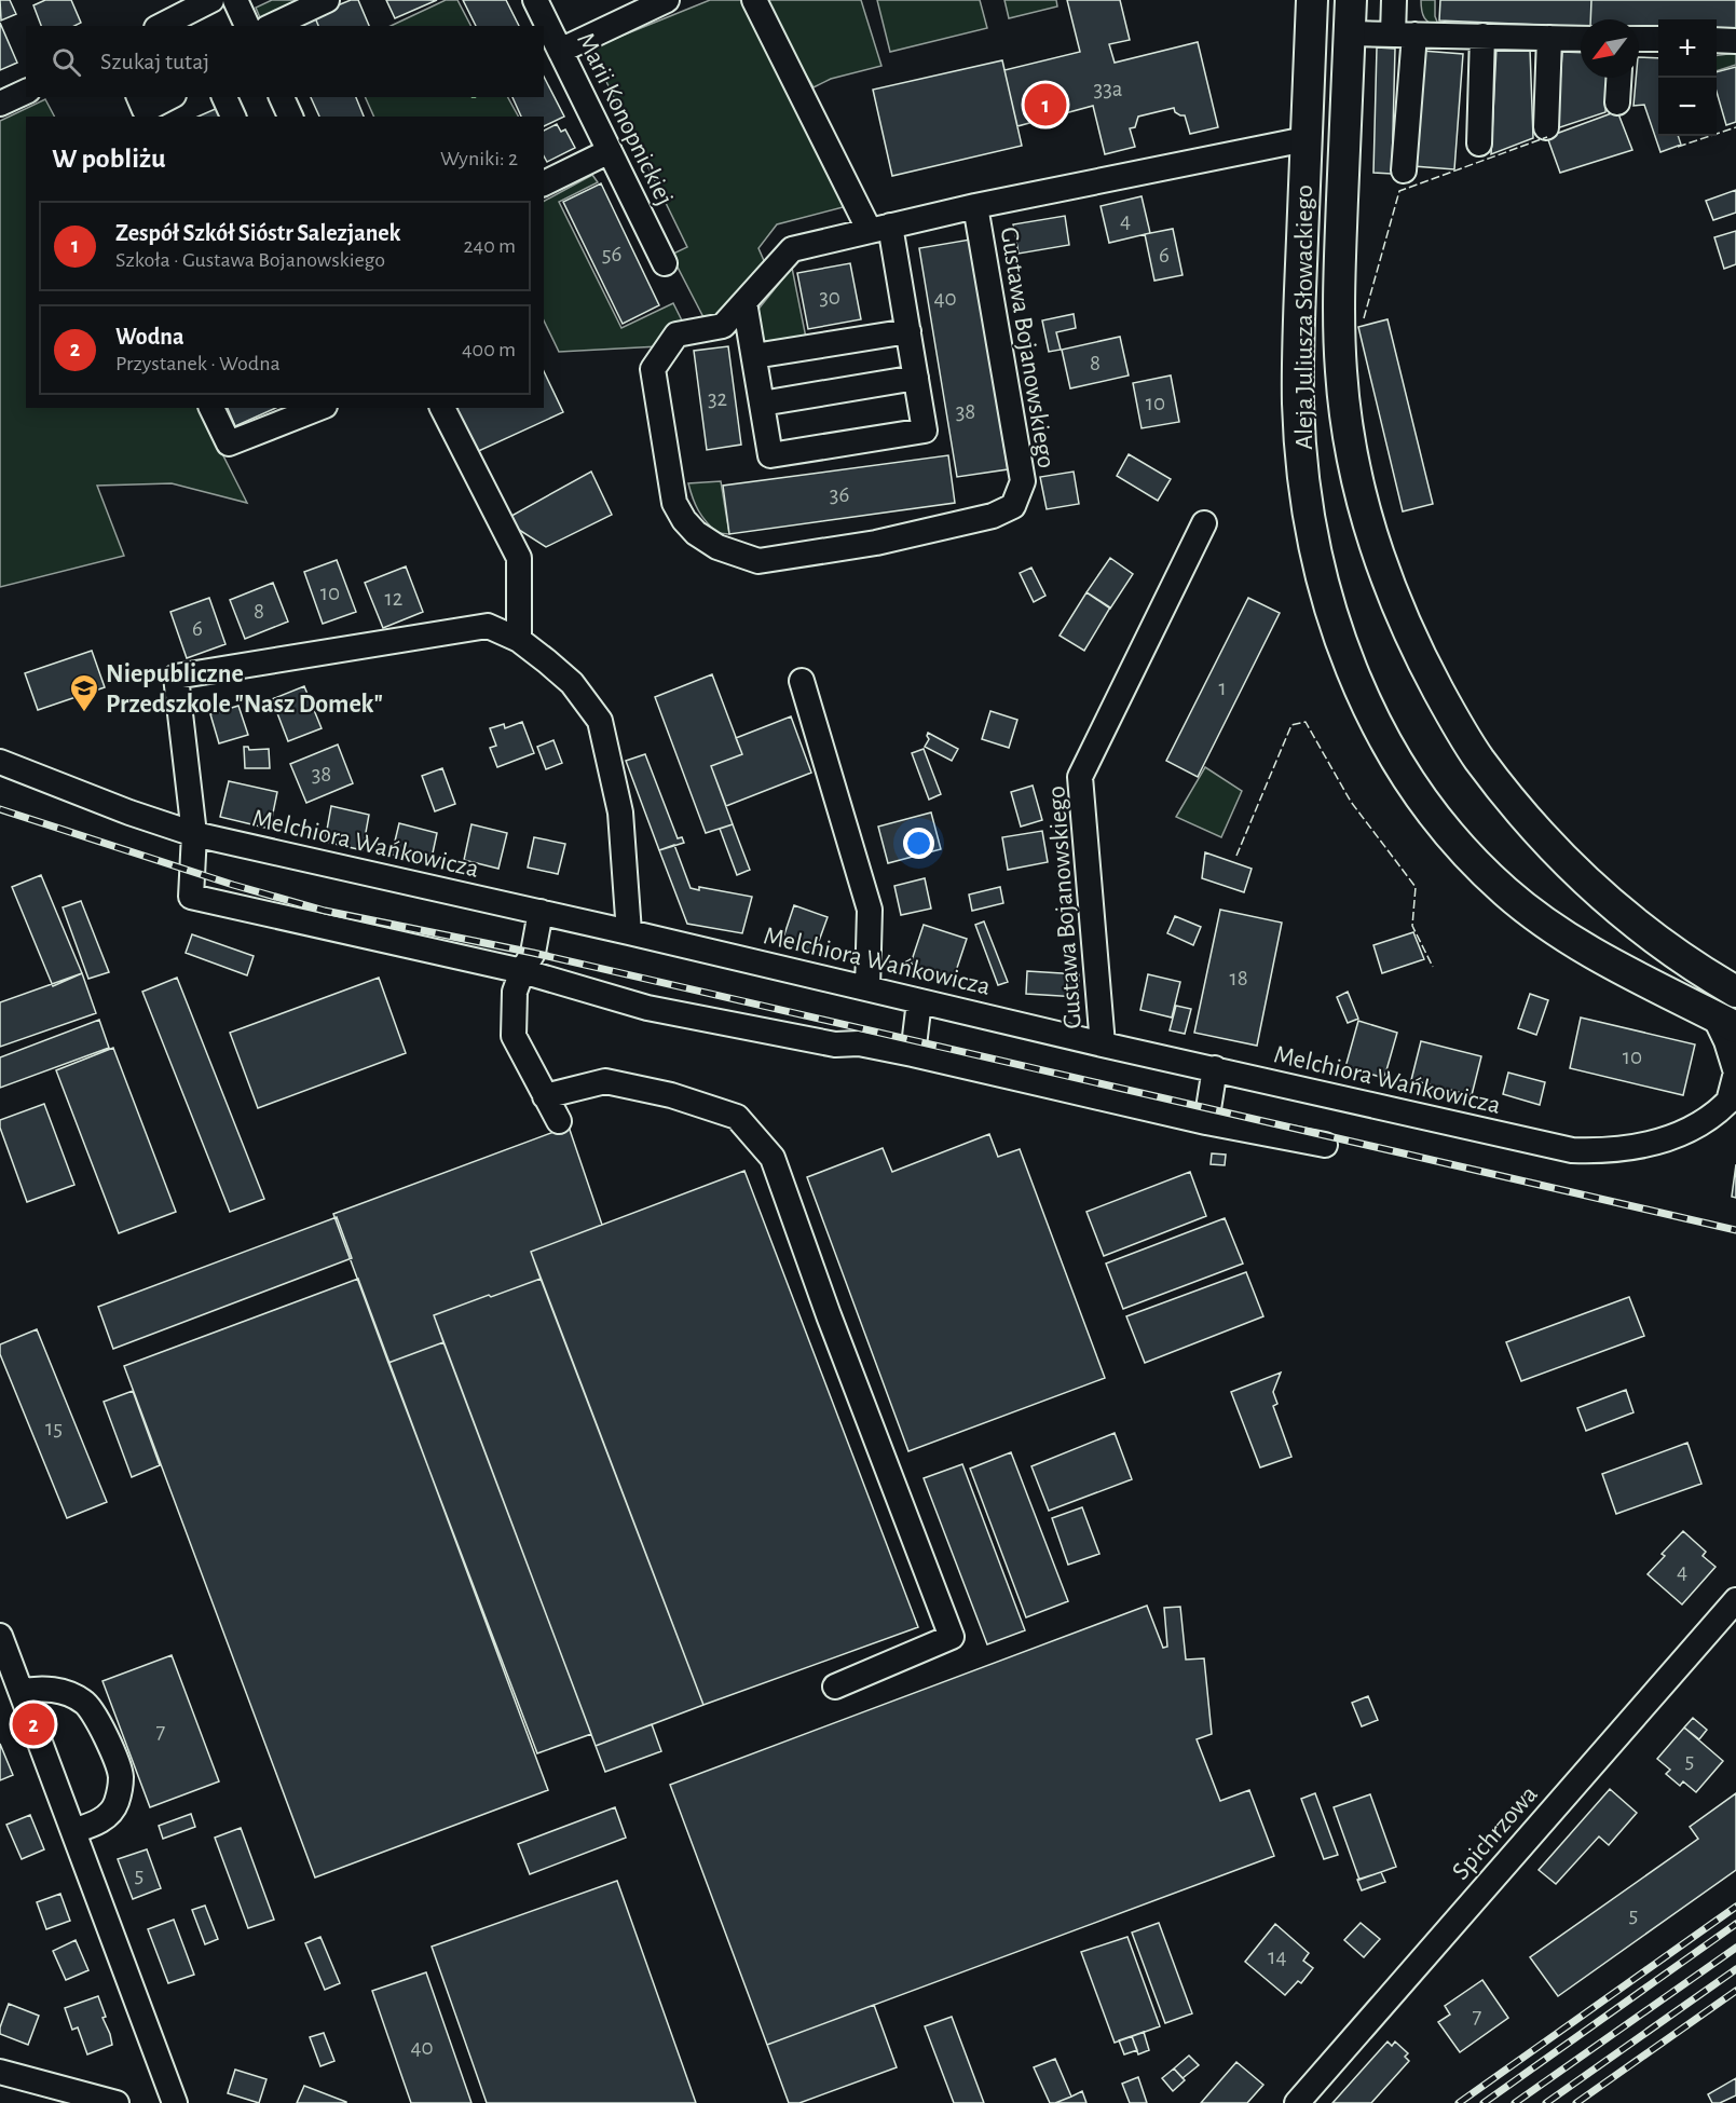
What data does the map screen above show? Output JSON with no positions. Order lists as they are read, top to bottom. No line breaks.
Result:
{"streets":{"main road":["Aleja Juliusza Słowackiego"],"street":["Marii Konopnickiej","Gustawa Bojanowskiego","Melchiora Wańkowicza","Spichrzowa"]},"crossings":[["Aleja Juliusza Słowackiego","Gustawa Bojanowskiego"],["Gustawa Bojanowskiego","Melchiora Wańkowicza"]],"places":{"school or university":["Niepubliczne Przedszkole \"Nasz Domek\""]},"house_numbers":["33a","4","56","6","30","40","8","32","10","38","36","10","12","8","6","1","38","18","10","15","4","7","5","5","5","14","7","40"],"north":"bottom left","page":{"map_buttons":["+","−"],"search":"Szukaj tutaj","pins":["1","2"],"heading":["W pobliżu","Wyniki: 2"],"list":[{"mark":"1","name":"Zespół Szkół Sióstr Salezjanek","note":"Szkoła · Gustawa Bojanowskiego","value":"240 m"},{"mark":"2","name":"Wodna","note":"Przystanek · Wodna","value":"400 m"}]}}
